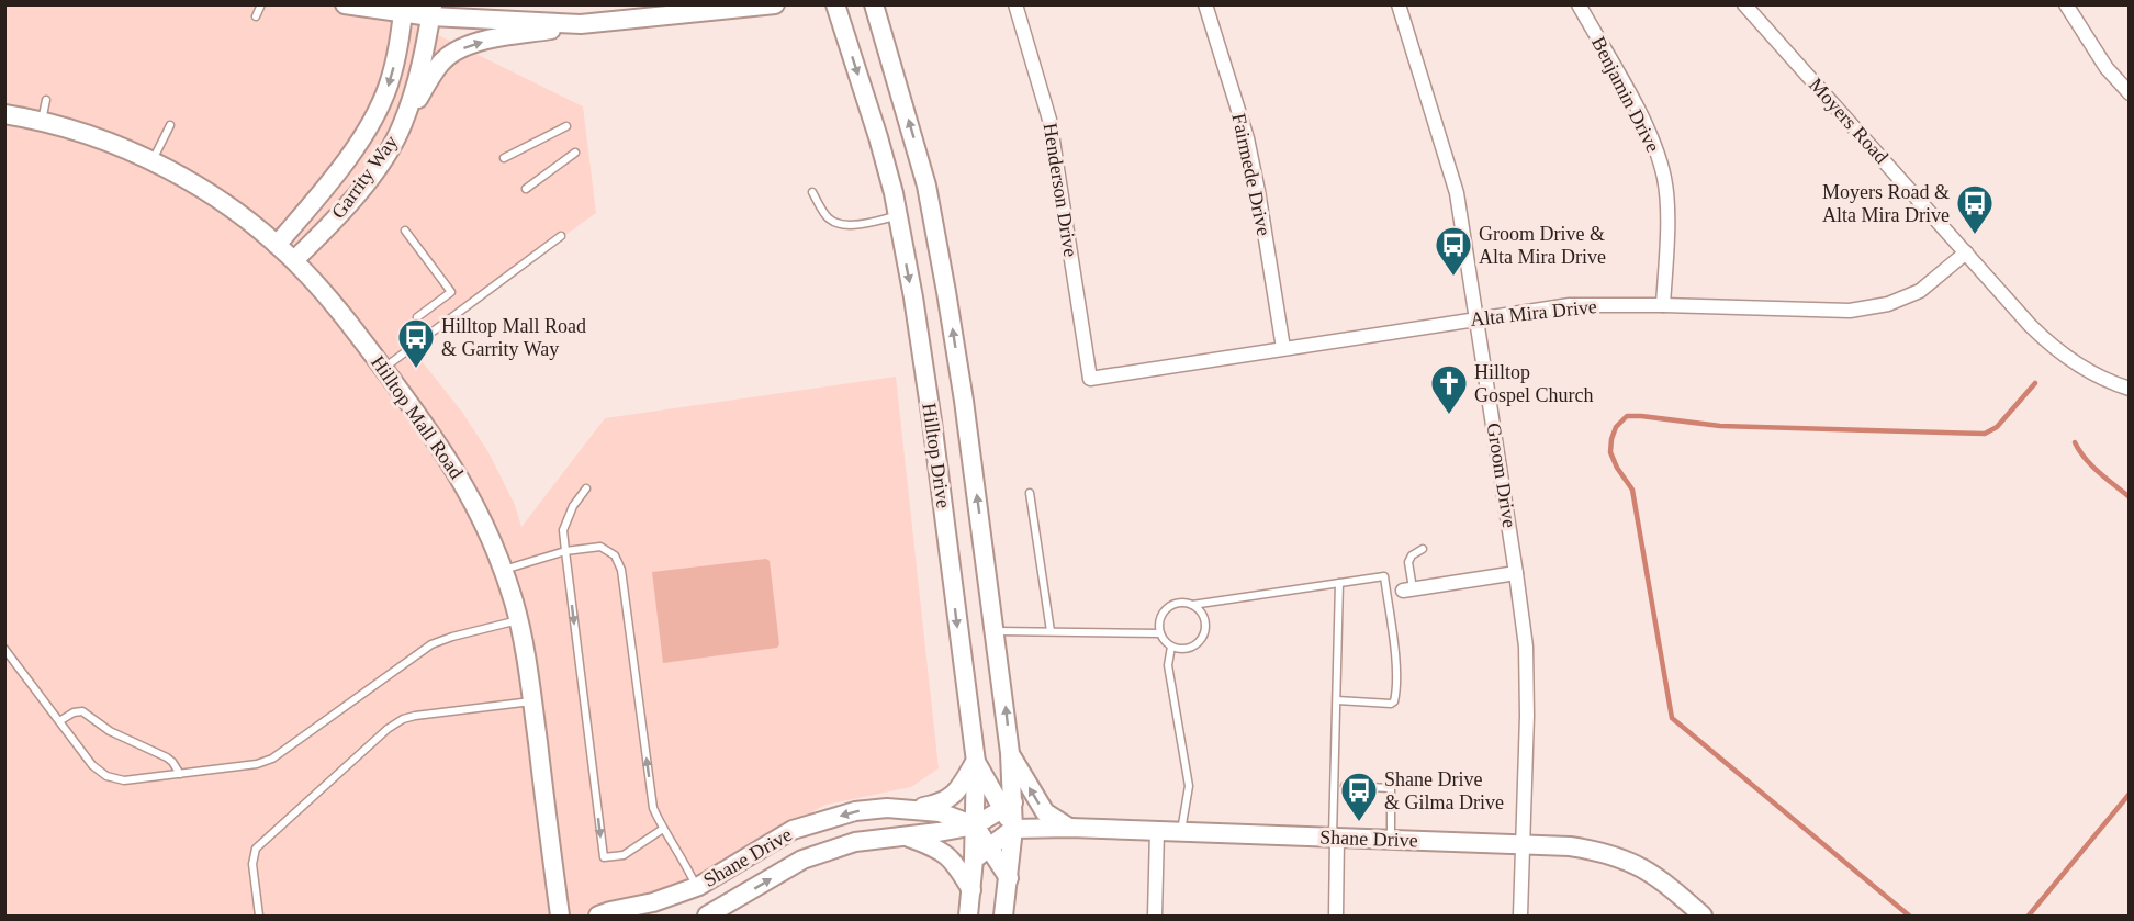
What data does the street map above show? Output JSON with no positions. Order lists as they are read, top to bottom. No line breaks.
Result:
{"streets":{"street":["Benjamin Drive","Moyers Road","Fairmede Drive","Garrity Way","Henderson Drive","Alta Mira Drive","Hilltop Mall Road","Hilltop Drive","Groom Drive","Shane Drive"]},"crossings":[["Benjamin Drive","Alta Mira Drive"],["Moyers Road","Alta Mira Drive"],["Fairmede Drive","Alta Mira Drive"],["Garrity Way","Hilltop Mall Road"],["Henderson Drive","Alta Mira Drive"],["Alta Mira Drive","Groom Drive"],["Hilltop Drive","Shane Drive"],["Groom Drive","Shane Drive"]],"places":{"bus stop":["Moyers Road & Alta Mira Drive","Groom Drive & Alta Mira Drive","Hilltop Mall Road & Garrity Way","Shane Drive & Gilma Drive"],"church":["Hilltop Gospel Church"]}}
